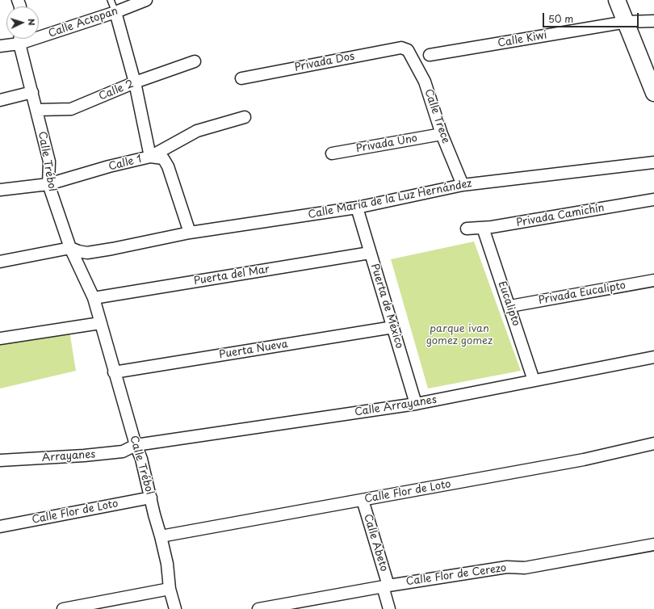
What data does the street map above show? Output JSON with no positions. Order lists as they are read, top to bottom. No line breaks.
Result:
{"streets":{"street":["Calle Actopan","Calle Kiwi","Privada Dos","Calle 2","Calle Trece","Privada Uno","Calle Trébol","Calle 1","Calle María de la Luz Hernández","Privada Camichín","Puerta del Mar","Privada Eucalipto","Eucalipto","Puerta de México","Puerta Nueva","Calle Arrayanes","Arrayanes","Calle Flor de Loto","Calle Abeto","Calle Flor de Cerezo"]},"crossings":[["Calle Actopan","Calle Trébol"],["Privada Dos","Calle Trece"],["Calle 2","Calle Trébol"],["Calle Trece","Privada Uno"],["Calle Trece","Calle María de la Luz Hernández"],["Calle Trébol","Calle 1"],["Calle Trébol","Calle María de la Luz Hernández"],["Calle Trébol","Puerta del Mar"],["Calle Trébol","Puerta Nueva"],["Calle Trébol","Calle Arrayanes"],["Calle Trébol","Arrayanes"],["Calle Trébol","Calle Flor de Loto"],["Calle María de la Luz Hernández","Puerta de México"],["Privada Camichín","Eucalipto"],["Puerta del Mar","Puerta de México"],["Privada Eucalipto","Eucalipto"],["Eucalipto","Calle Arrayanes"],["Puerta de México","Puerta Nueva"],["Puerta de México","Calle Arrayanes"],["Calle Arrayanes","Arrayanes"],["Calle Flor de Loto","Calle Abeto"],["Calle Abeto","Calle Flor de Cerezo"]],"parks":["parque ivan gomez gomez"],"scale_bar":"50 m","north":"right"}
